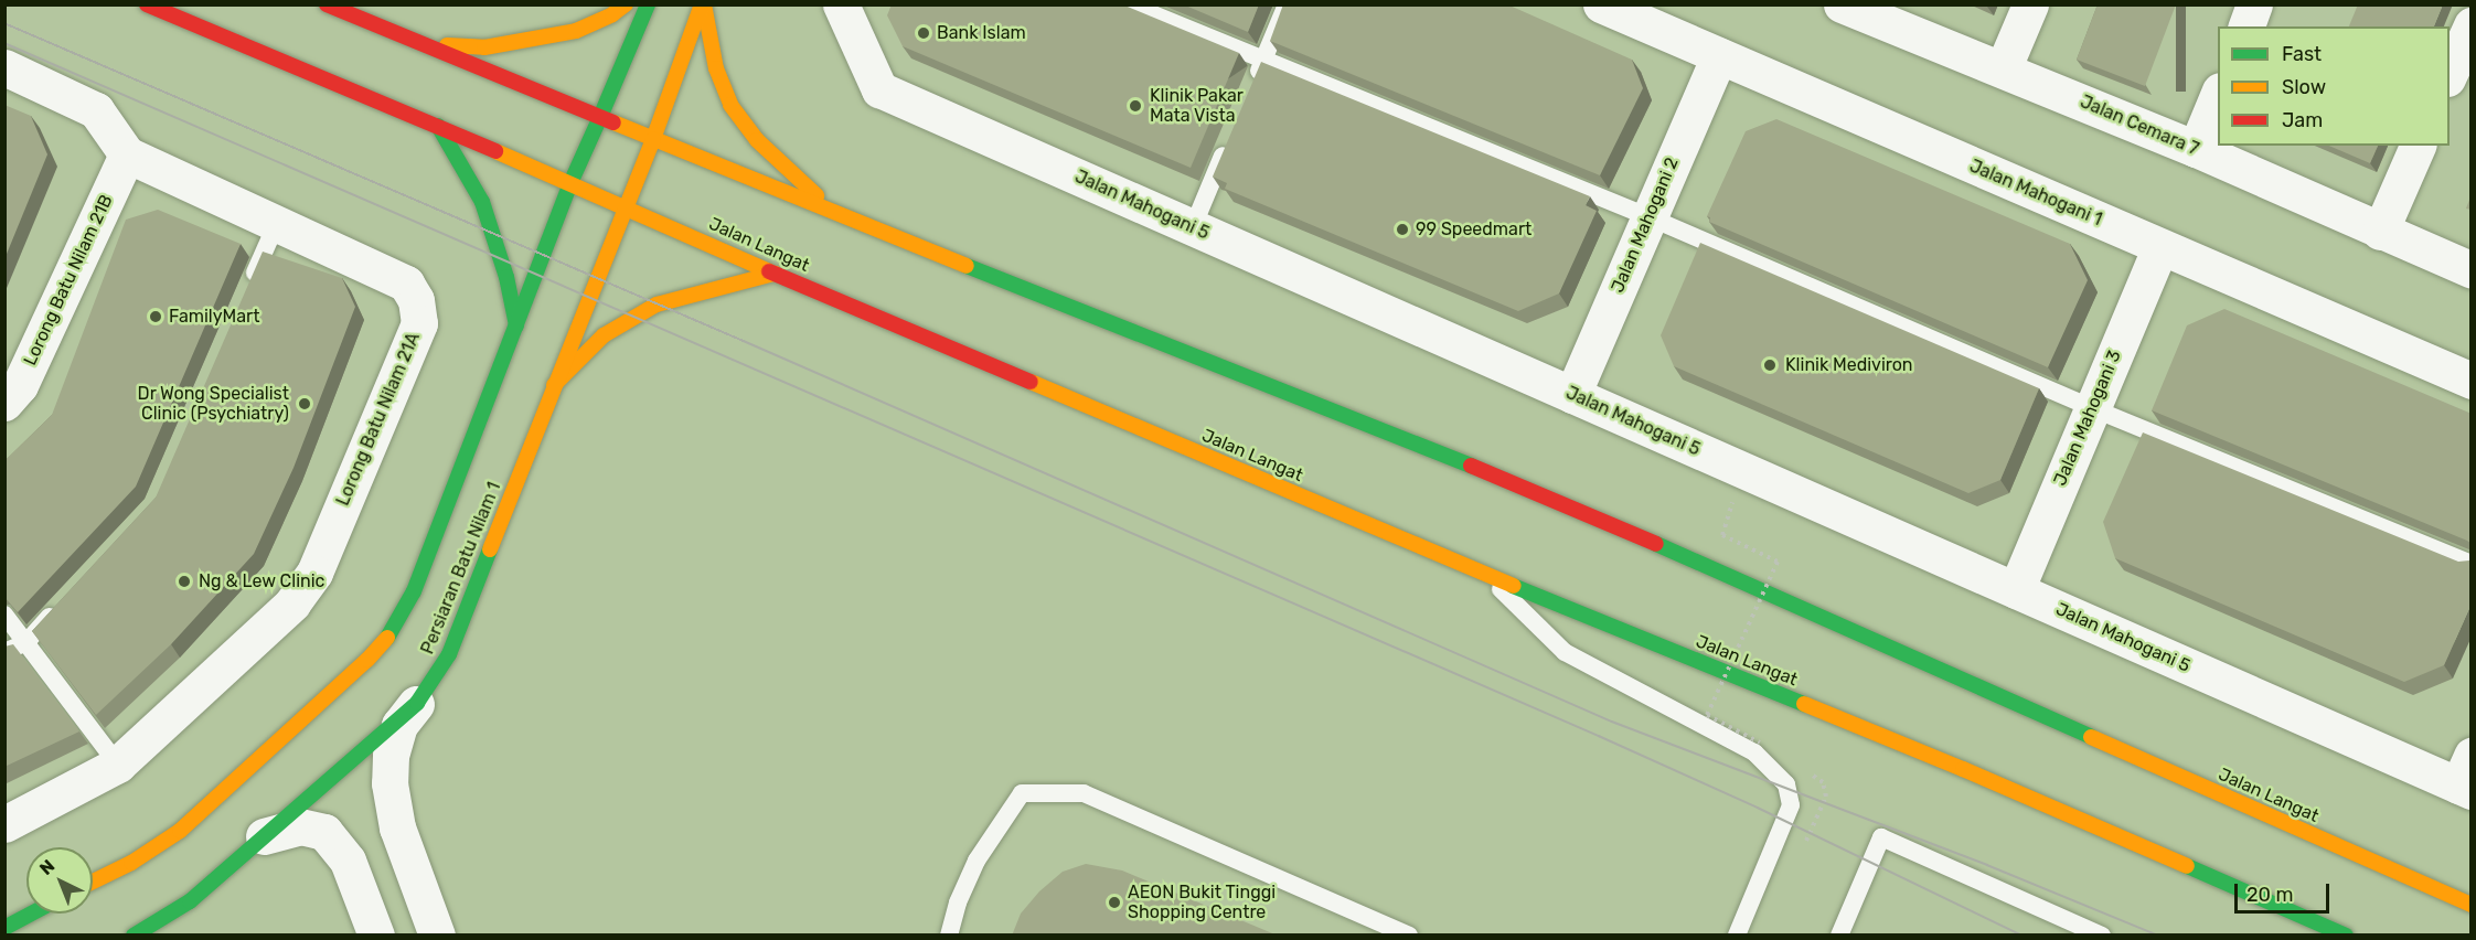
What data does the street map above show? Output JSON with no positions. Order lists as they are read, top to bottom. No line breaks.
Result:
{"streets":{"main road":["Jalan Langat","Persiaran Batu Nilam 1"],"street":["Jalan Cemara 7","Jalan Mahogani 1","Jalan Mahogani 5","Jalan Mahogani 2","Lorong Batu Nilam 21B","Jalan Mahogani 3","Lorong Batu Nilam 21A"]},"crossings":[["Jalan Mahogani 1","Jalan Mahogani 2"],["Jalan Mahogani 1","Jalan Mahogani 3"],["Jalan Mahogani 5","Jalan Mahogani 2"],["Jalan Mahogani 5","Jalan Mahogani 3"],["Jalan Langat","Persiaran Batu Nilam 1"],["Lorong Batu Nilam 21B","Lorong Batu Nilam 21A"]],"places":["Bank Islam","Klinik Pakar Mata Vista","99 Speedmart","FamilyMart","Klinik Mediviron","Dr Wong Specialist Clinic (Psychiatry)","Ng & Lew Clinic","AEON Bukit Tinggi Shopping Centre"],"legend":["Fast","Slow","Jam"],"scale_bar":"20 m","north":"top left"}
